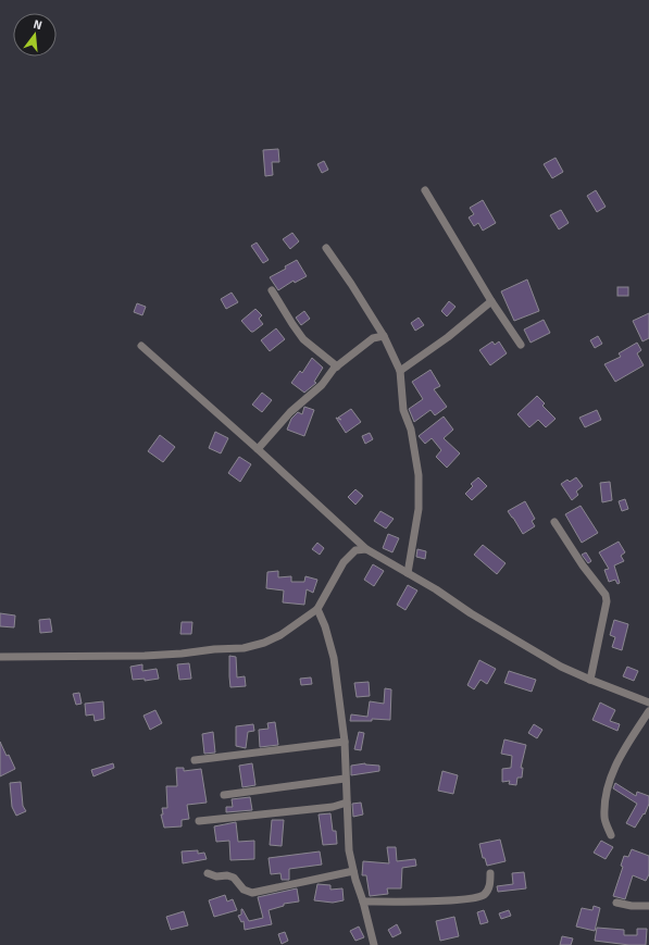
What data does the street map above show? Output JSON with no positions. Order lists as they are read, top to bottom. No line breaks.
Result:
{"north":"top"}
